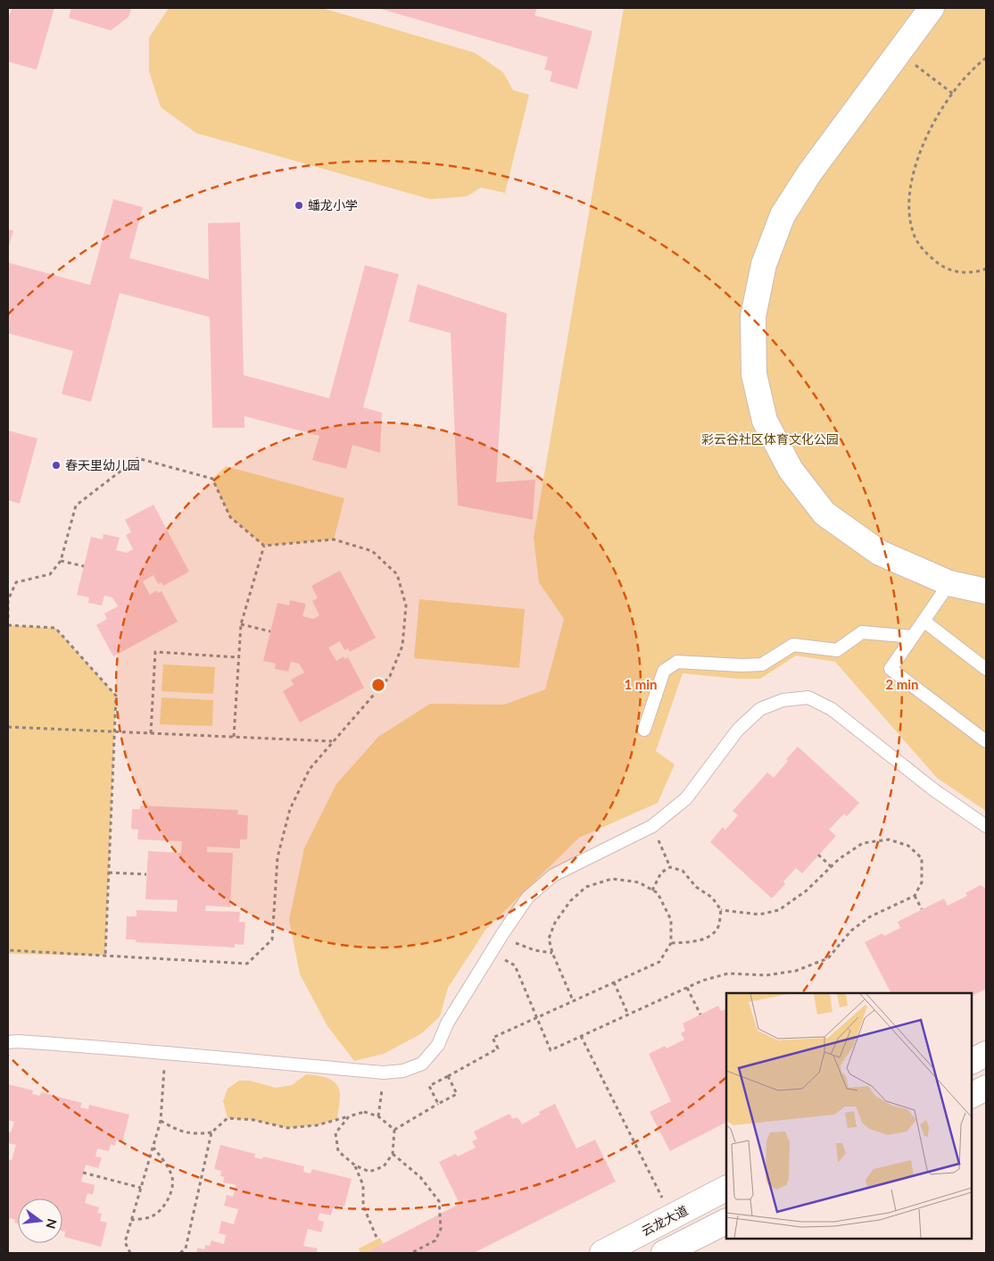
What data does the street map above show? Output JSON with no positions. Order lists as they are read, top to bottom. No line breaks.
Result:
{"streets":{"street":["云龙大道"]},"parks":["彩云谷社区体育文化公园"],"places":["蟠龙小学","春天里幼儿园"],"north":"right","rings":["1 min","2 min"]}
